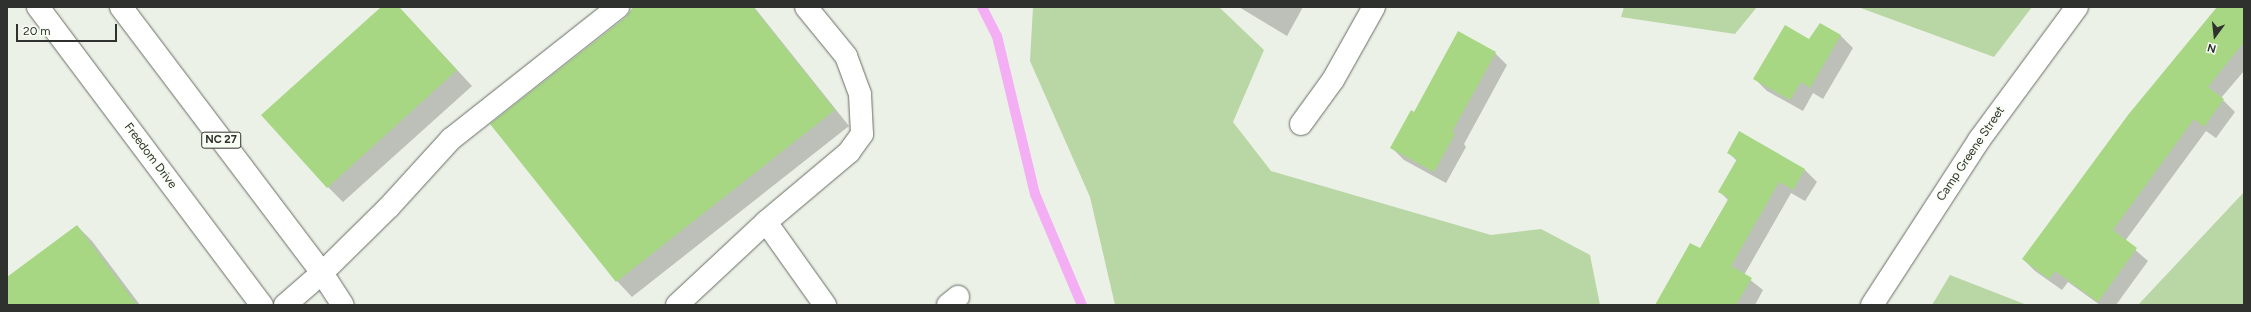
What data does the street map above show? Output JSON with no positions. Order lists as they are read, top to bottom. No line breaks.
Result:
{"streets":{"main road":["NC 27","Camp Greene Street","Freedom Drive"]},"scale_bar":"20 m","north":"bottom"}
